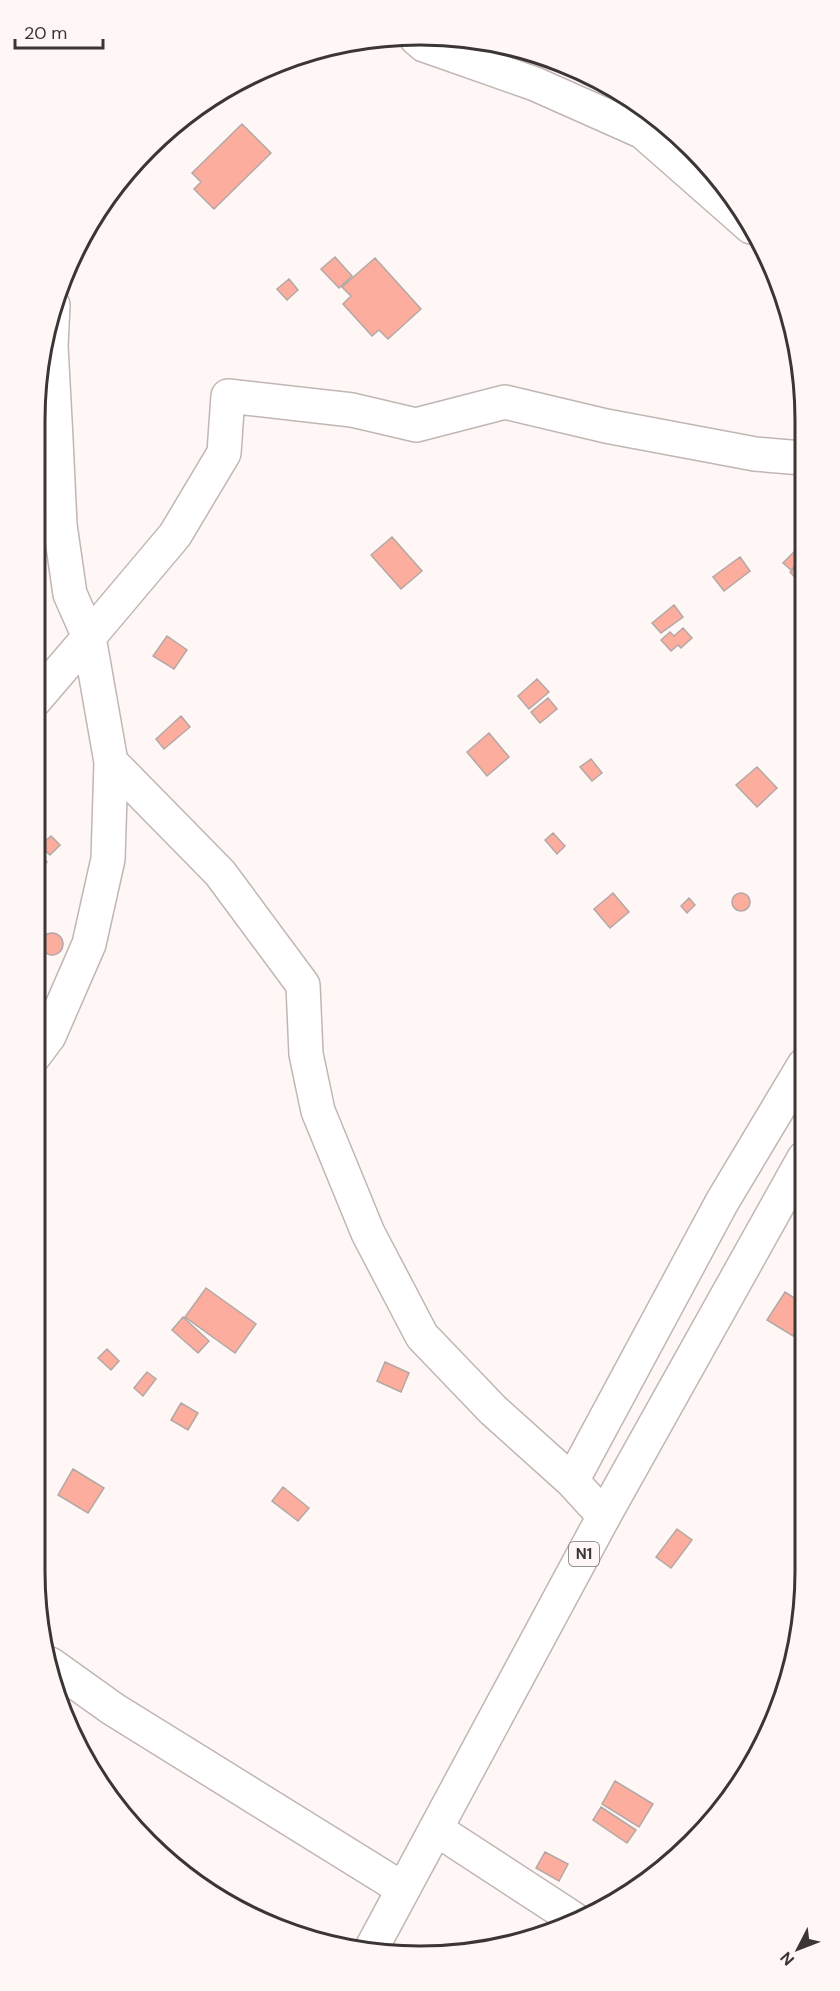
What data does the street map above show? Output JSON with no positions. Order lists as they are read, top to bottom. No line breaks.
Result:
{"streets":{"street":["N1"]},"scale_bar":"20 m","north":"bottom left"}
